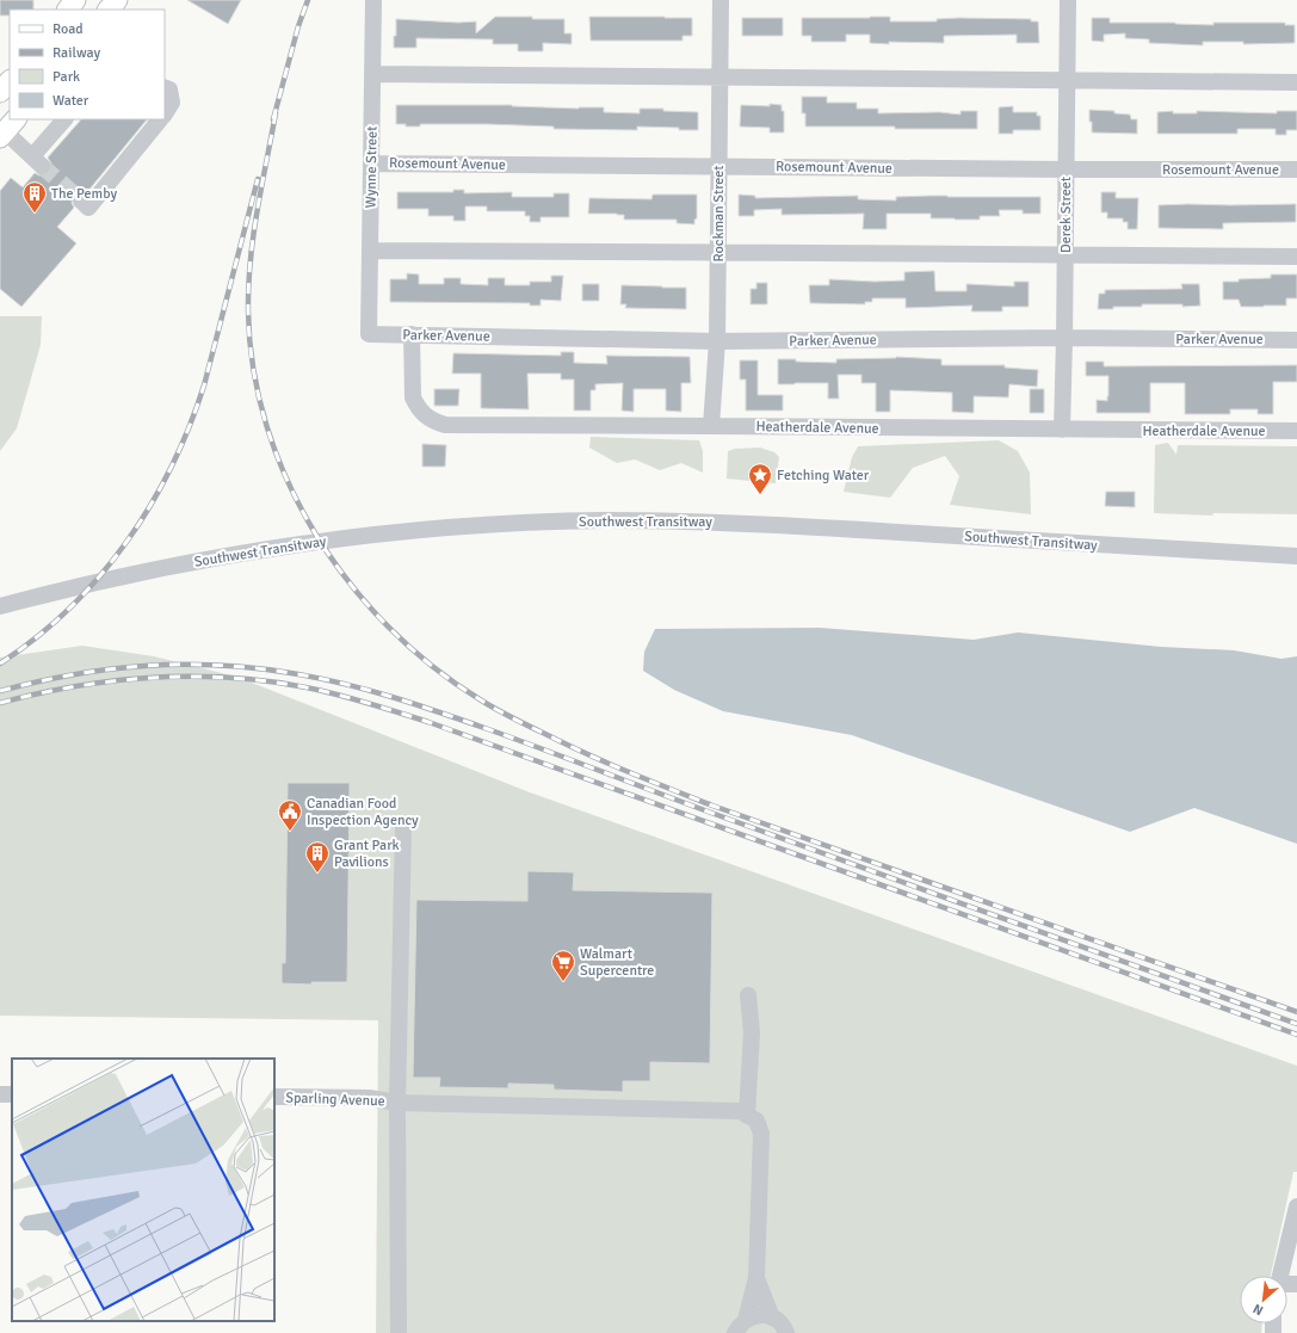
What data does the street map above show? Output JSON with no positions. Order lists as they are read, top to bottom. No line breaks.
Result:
{"streets":{"street":["Rosemount Avenue","Wynne Street","Rockman Street","Derek Street","Parker Avenue","Heatherdale Avenue","Southwest Transitway","Sparling Avenue"]},"crossings":[["Rosemount Avenue","Wynne Street"],["Rosemount Avenue","Rockman Street"],["Rosemount Avenue","Derek Street"],["Wynne Street","Parker Avenue"],["Rockman Street","Parker Avenue"],["Rockman Street","Heatherdale Avenue"],["Derek Street","Parker Avenue"],["Derek Street","Heatherdale Avenue"],["Parker Avenue","Heatherdale Avenue"]],"places":{"building":["The Pemby","Grant Park Pavilions"],"place":["Fetching Water"],"public building":["Canadian Food Inspection Agency"],"supermarket":["Walmart Supercentre"]},"legend":["Road","Railway","Park","Water"],"north":"bottom left"}
